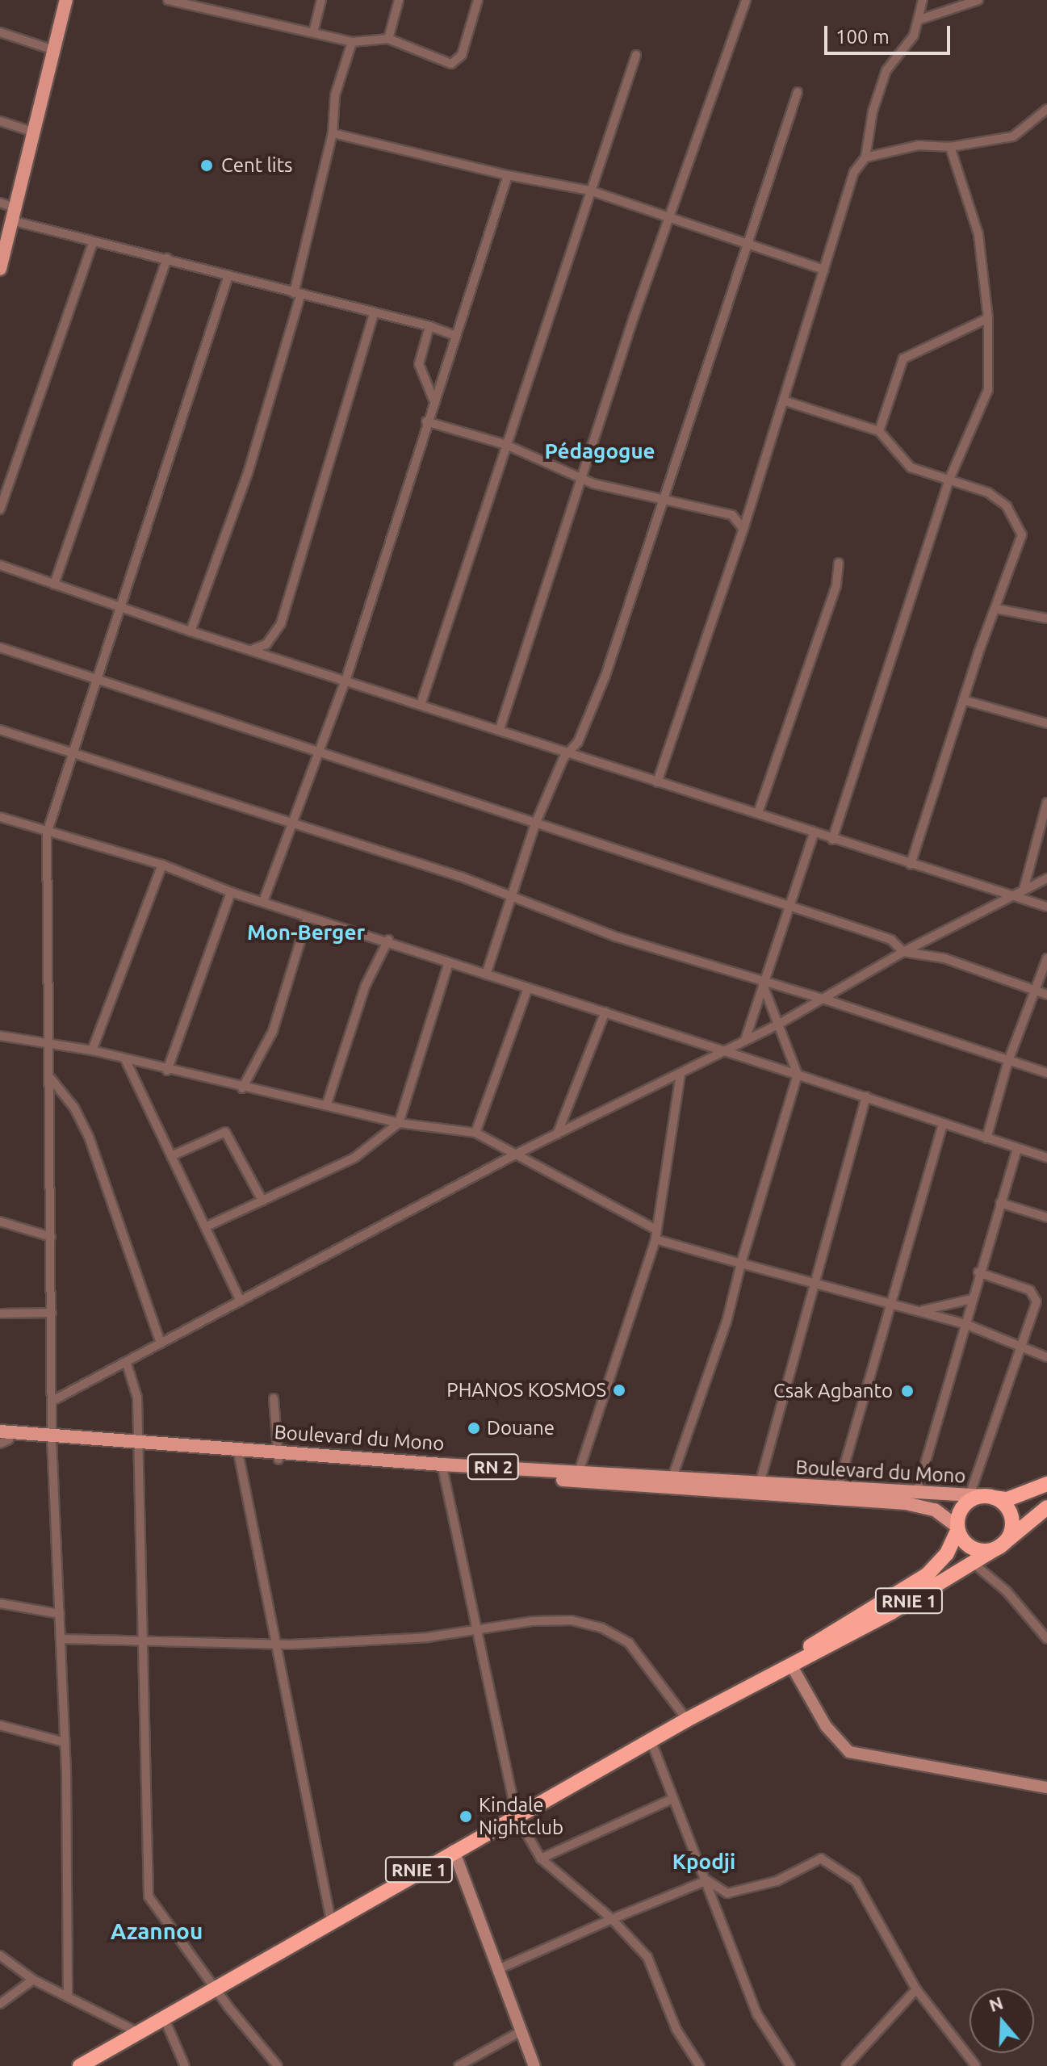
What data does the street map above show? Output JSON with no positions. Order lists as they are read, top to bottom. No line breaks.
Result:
{"streets":{"highway":["RNIE 1"],"main road":["Boulevard du Mono","RN 2"]},"crossings":[["Boulevard du Mono","RNIE 1"]],"districts":["Pédagogue","Mon-Berger","Kpodji","Azannou"],"places":["Cent lits","PHANOS KOSMOS","Csak Agbanto","Douane","Kindale Nightclub"],"scale_bar":"100 m","north":"top"}
